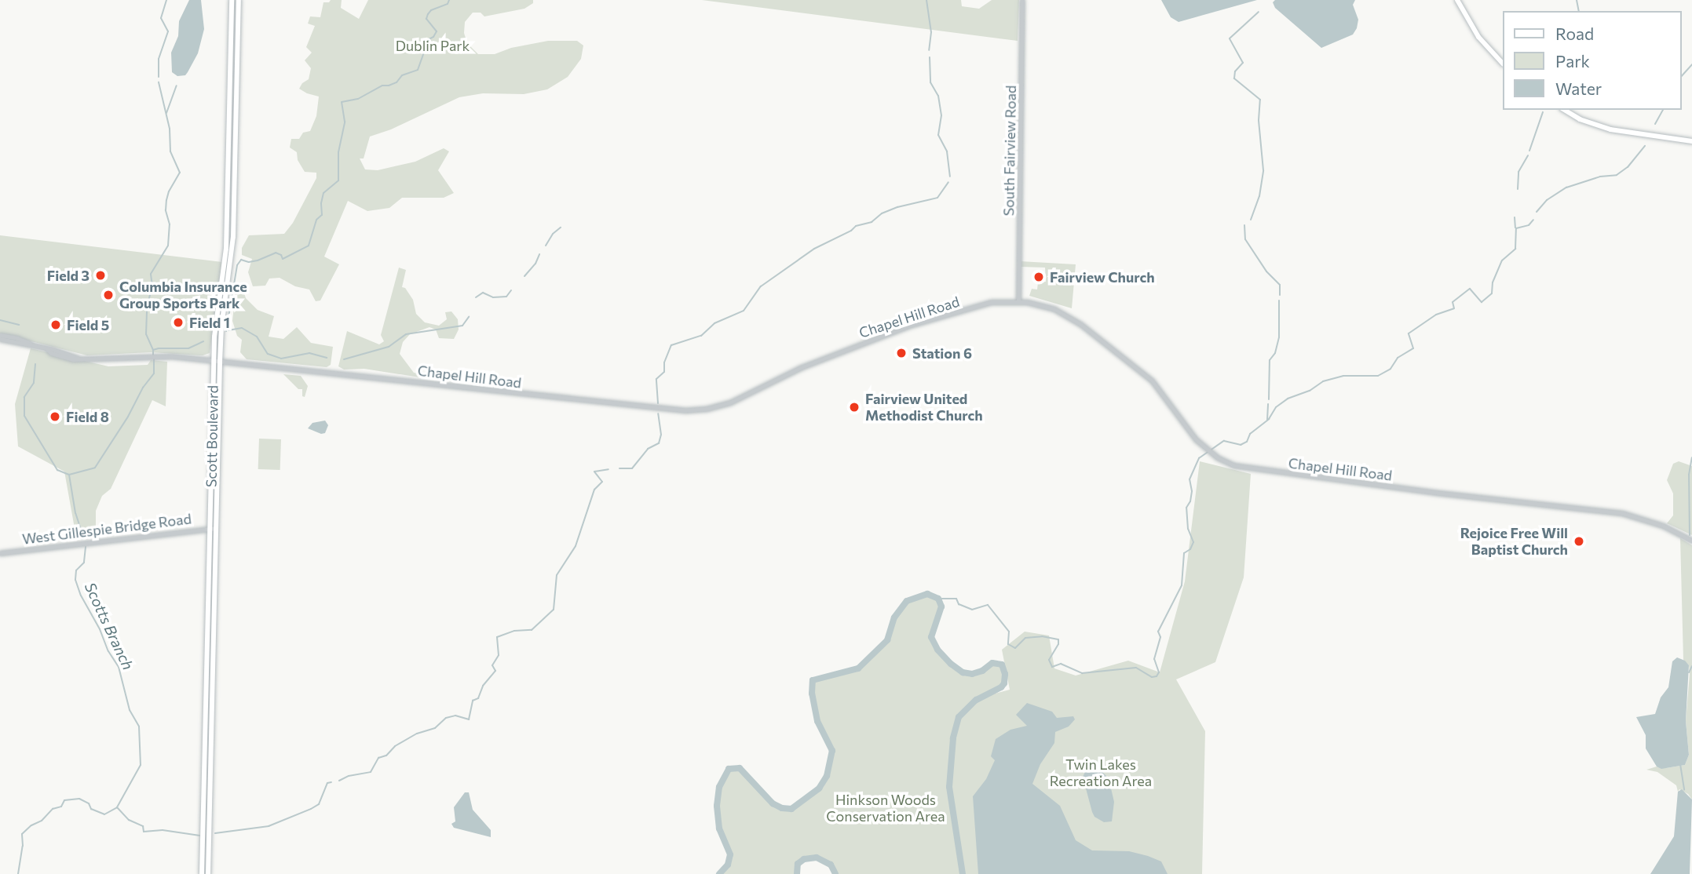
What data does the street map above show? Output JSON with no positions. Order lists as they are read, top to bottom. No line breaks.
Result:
{"streets":{"main road":["Scott Boulevard"],"street":["South Fairview Road","Chapel Hill Road","West Gillespie Bridge Road"]},"crossings":[["South Fairview Road","Chapel Hill Road"],["Chapel Hill Road","Scott Boulevard"],["Scott Boulevard","West Gillespie Bridge Road"]],"water":["Scotts Branch"],"parks":["Dublin Park","Twin Lakes Recreation Area","Hinkson Woods Conservation Area"],"places":["Field 3","Fairview Church","Columbia Insurance Group Sports Park","Field 1","Field 5","Station 6","Fairview United Methodist Church","Field 8","Rejoice Free Will Baptist Church"],"legend":["Road","Park","Water"]}
